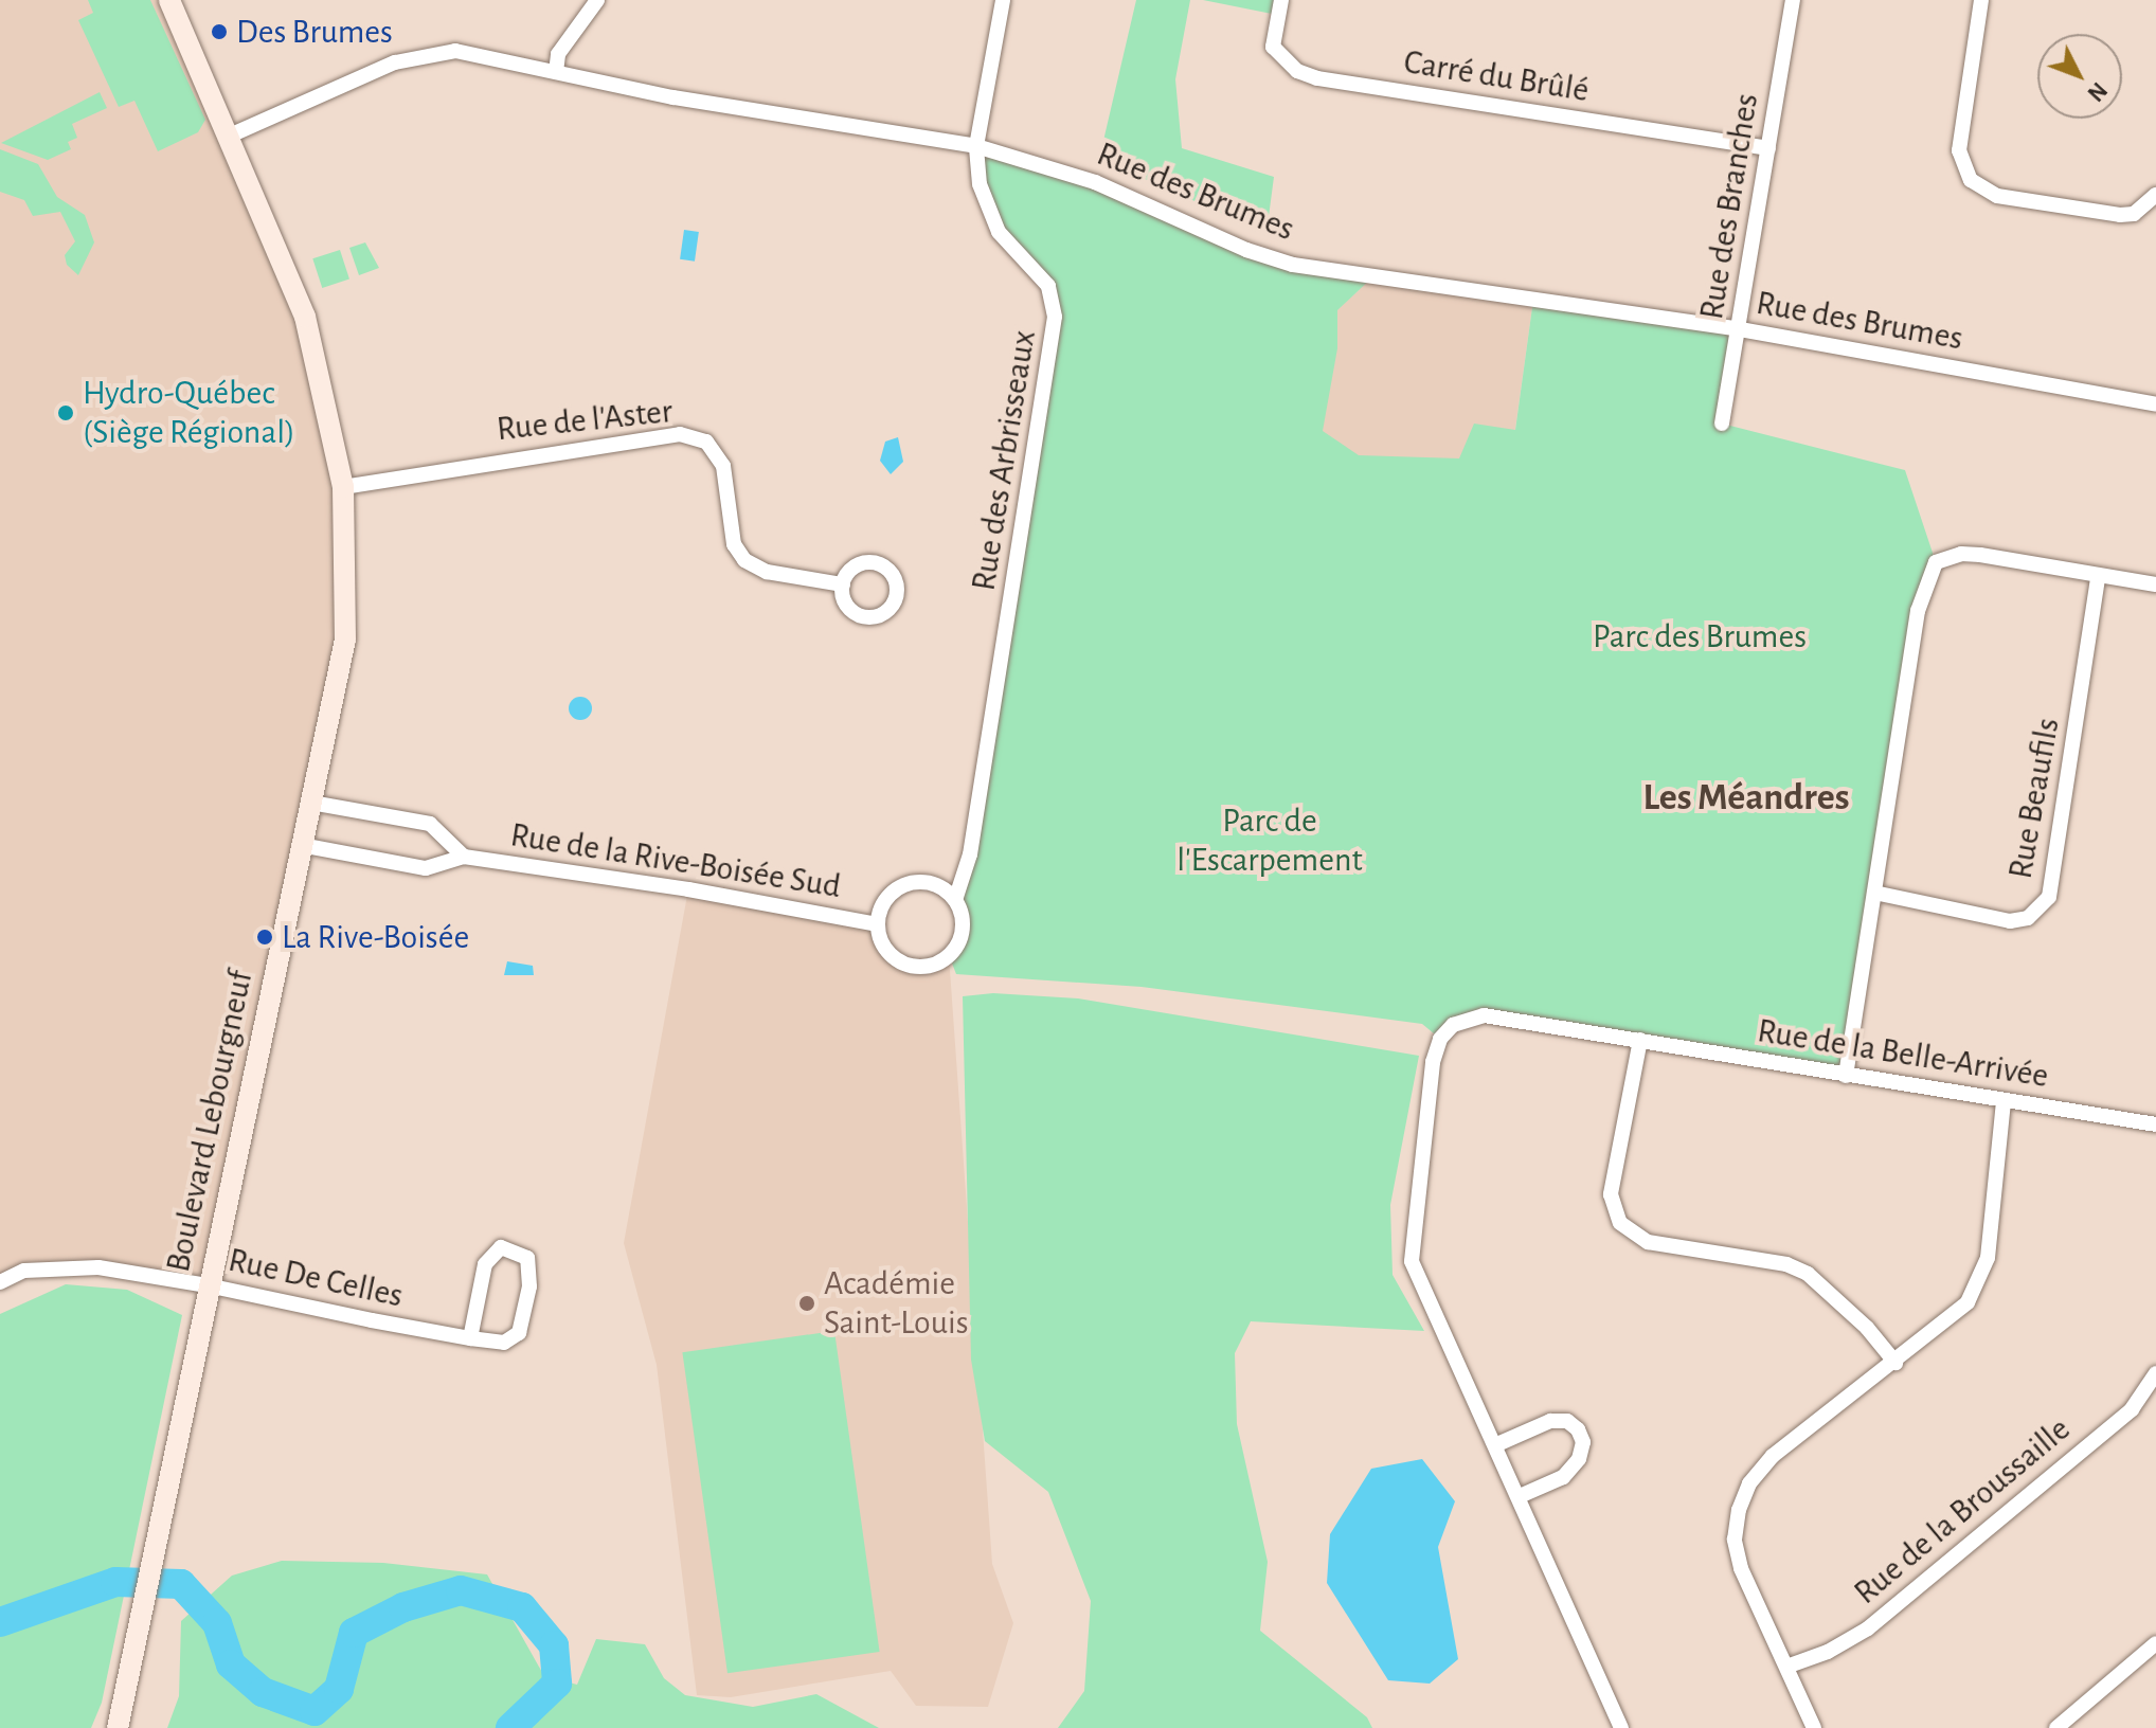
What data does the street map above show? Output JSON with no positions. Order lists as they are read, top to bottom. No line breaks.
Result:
{"streets":{"main road":["Boulevard Lebourgneuf"],"street":["Carré du Brûlé","Rue des Brumes","Rue des Branches","Rue de l'Aster","Rue des Arbrisseaux","Rue Beaufils","Rue de la Rive-Boisée Sud","Rue de la Belle-Arrivée","Rue De Celles","Rue de la Broussaille"]},"crossings":[["Carré du Brûlé","Rue des Branches"],["Rue des Brumes","Rue des Branches"],["Rue des Brumes","Rue des Arbrisseaux"],["Rue des Brumes","Boulevard Lebourgneuf"],["Rue de l'Aster","Boulevard Lebourgneuf"],["Rue des Arbrisseaux","Rue de la Rive-Boisée Sud"],["Rue de la Rive-Boisée Sud","Boulevard Lebourgneuf"],["Boulevard Lebourgneuf","Rue De Celles"]],"districts":["Les Méandres"],"parks":["Parc des Brumes","Parc de l'Escarpement"],"places":["Des Brumes","Hydro-Québec (Siège Régional)","La Rive-Boisée","Académie Saint-Louis"],"north":"bottom right"}
